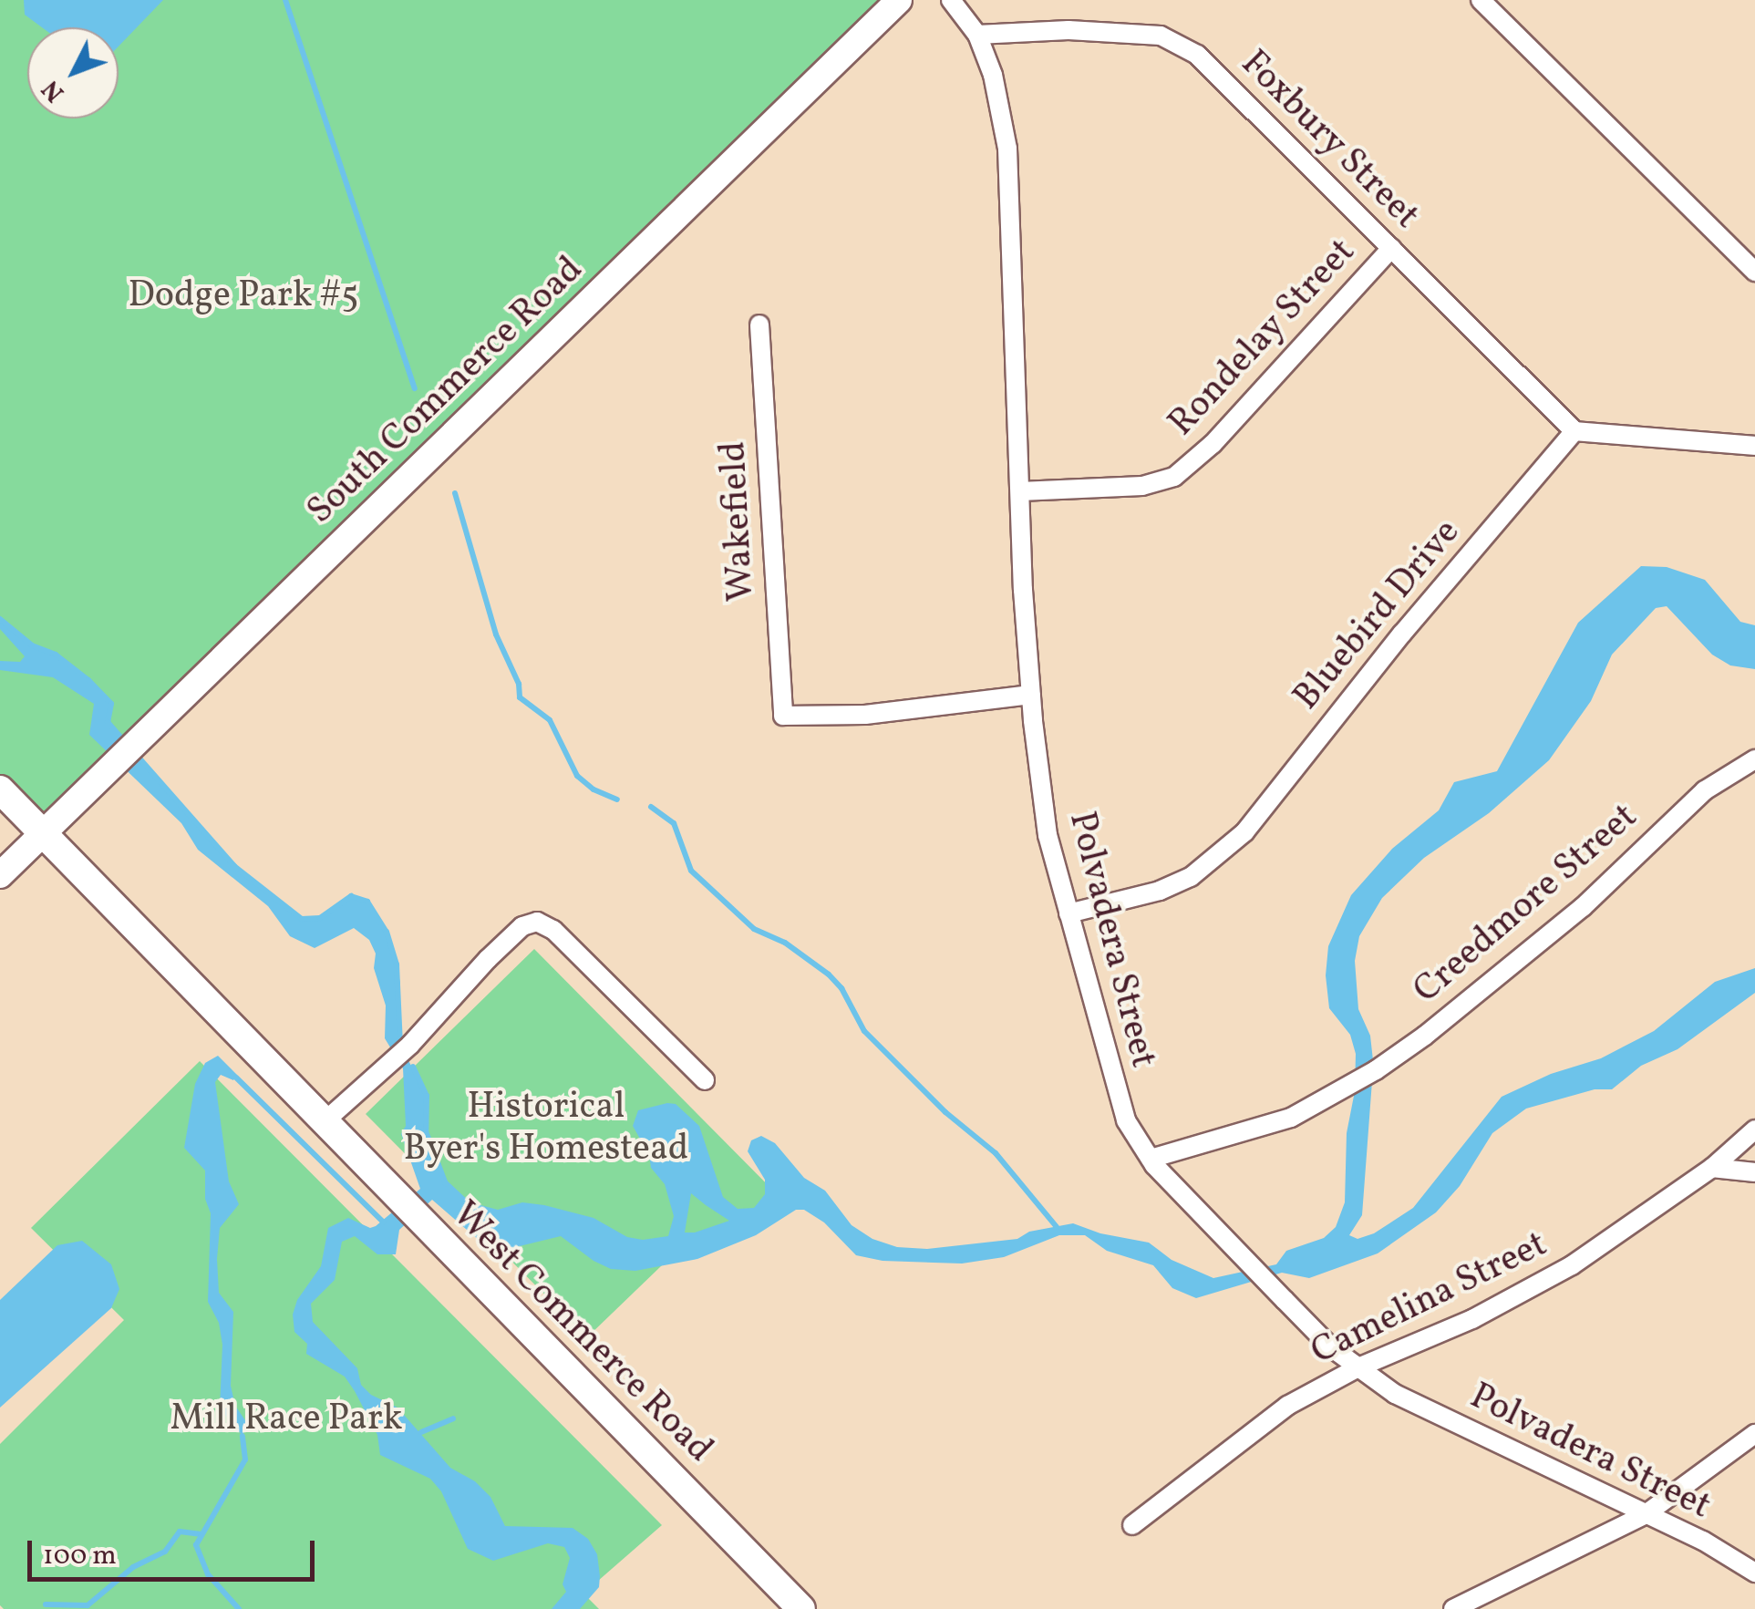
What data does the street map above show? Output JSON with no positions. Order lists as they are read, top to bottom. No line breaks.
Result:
{"streets":{"main road":["West Commerce Road"],"street":["Foxbury Street","Rondelay Street","South Commerce Road","Wakefield","Bluebird Drive","Creedmore Street","Polvadera Street","Camelina Street"]},"crossings":[["Foxbury Street","Rondelay Street"],["Foxbury Street","Bluebird Drive"],["Foxbury Street","Polvadera Street"],["Rondelay Street","Polvadera Street"],["South Commerce Road","West Commerce Road"],["Wakefield","Polvadera Street"],["Bluebird Drive","Polvadera Street"],["Creedmore Street","Polvadera Street"],["Polvadera Street","Camelina Street"]],"parks":["Dodge Park #5","Historical Byer's Homestead","Mill Race Park"],"scale_bar":"100 m","north":"bottom left"}
